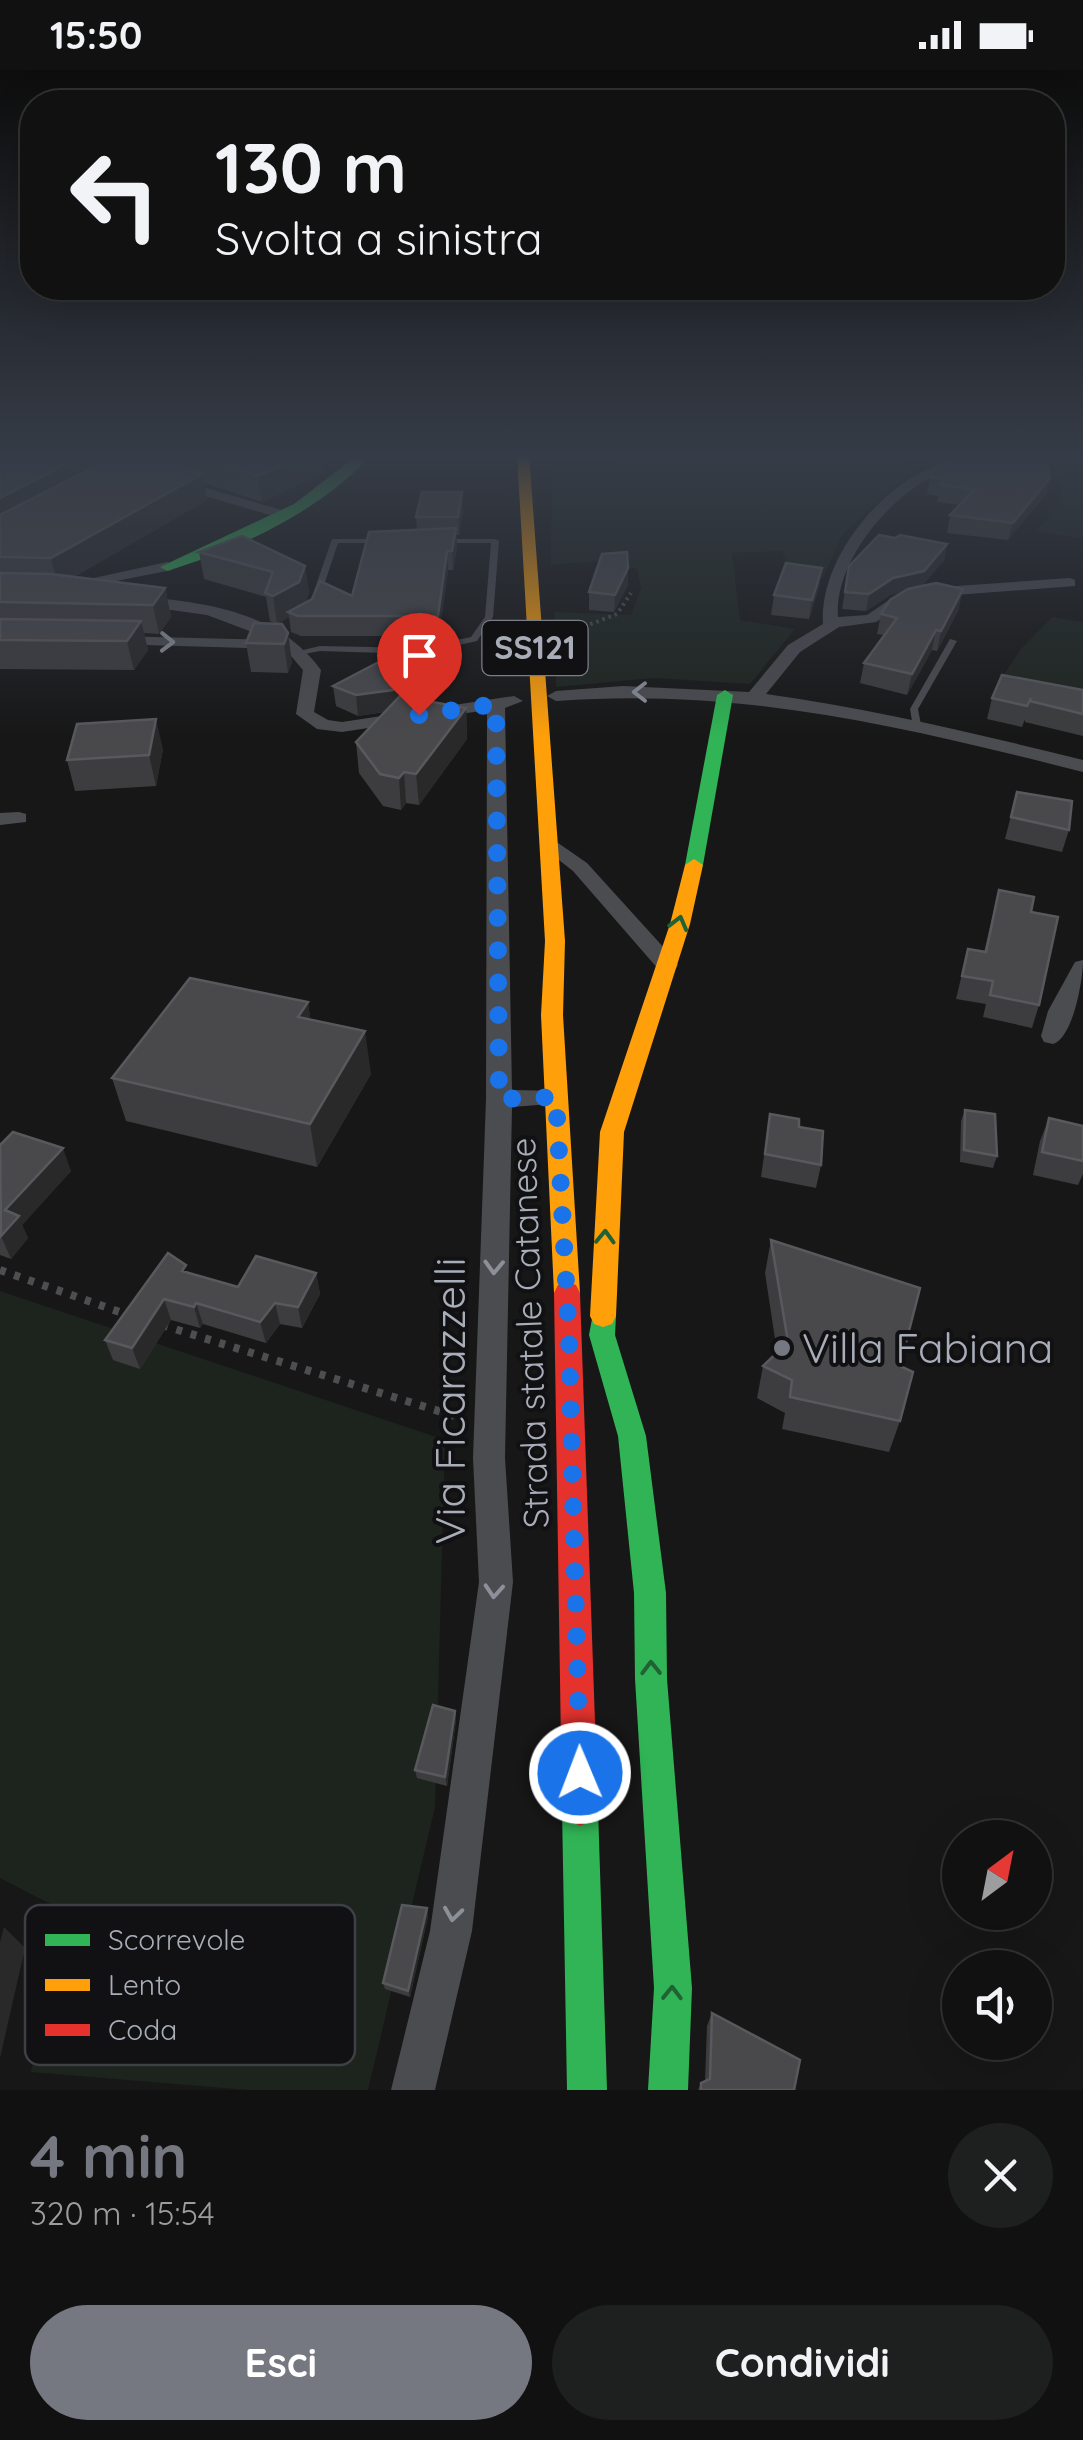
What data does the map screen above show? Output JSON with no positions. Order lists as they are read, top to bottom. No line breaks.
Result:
{"streets":{"main road":["SS121","Strada statale Catanese"],"street":["Via Ficarazzelli"]},"one_way":["Via Ficarazzelli"],"places":["Villa Fabiana"],"legend":["Scorrevole","Lento","Coda"],"north":"top right","page":{"status":"15:50","turn":["130 m","Svolta a sinistra"],"heading":["4 min","320 m · 15:54"],"buttons":["Esci","Condividi"]}}
